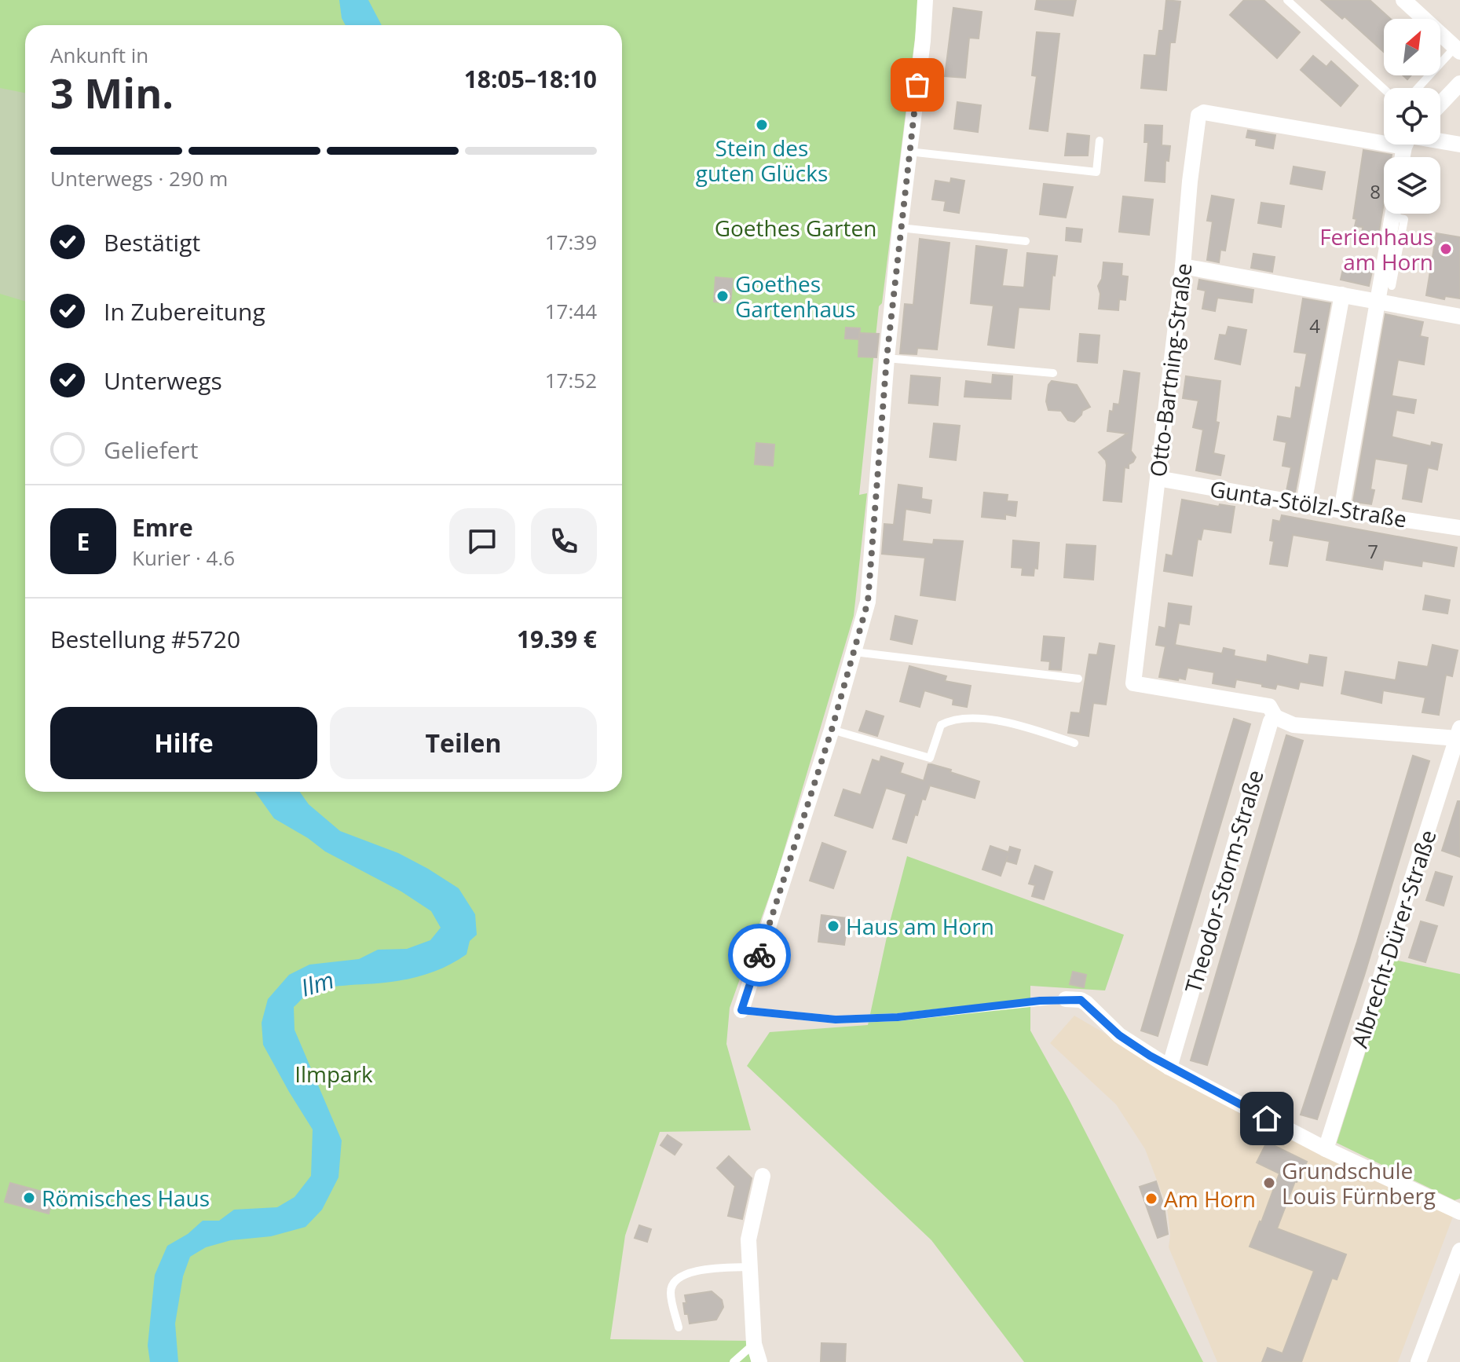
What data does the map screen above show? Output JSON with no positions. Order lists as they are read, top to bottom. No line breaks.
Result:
{"streets":{"street":["Otto-Bartning-Straße","Gunta-Stölzl-Straße","Theodor-Storm-Straße","Albrecht-Dürer-Straße"]},"crossings":[["Otto-Bartning-Straße","Gunta-Stölzl-Straße"],["Otto-Bartning-Straße","Theodor-Storm-Straße"]],"water":["Ilm"],"parks":["Goethes Garten","Ilmpark"],"places":["Stein des guten Glücks","Ferienhaus am Horn","Goethes Gartenhaus","Haus am Horn","Grundschule Louis Fürnberg","Römisches Haus","Am Horn"],"house_numbers":["8","4","7"],"north":"top right","page":{"heading":["3 Min.","Ankunft in","18:05–18:10"],"panel":["Emre","Kurier · 4.6","Bestellung #5720","19.39 €"],"bar":"Unterwegs · 290 m","list":[["Bestätigt","17:39"],["In Zubereitung","17:44"],["Unterwegs","17:52"],"Geliefert"],"round":"E","buttons":["Hilfe","Teilen"]}}
